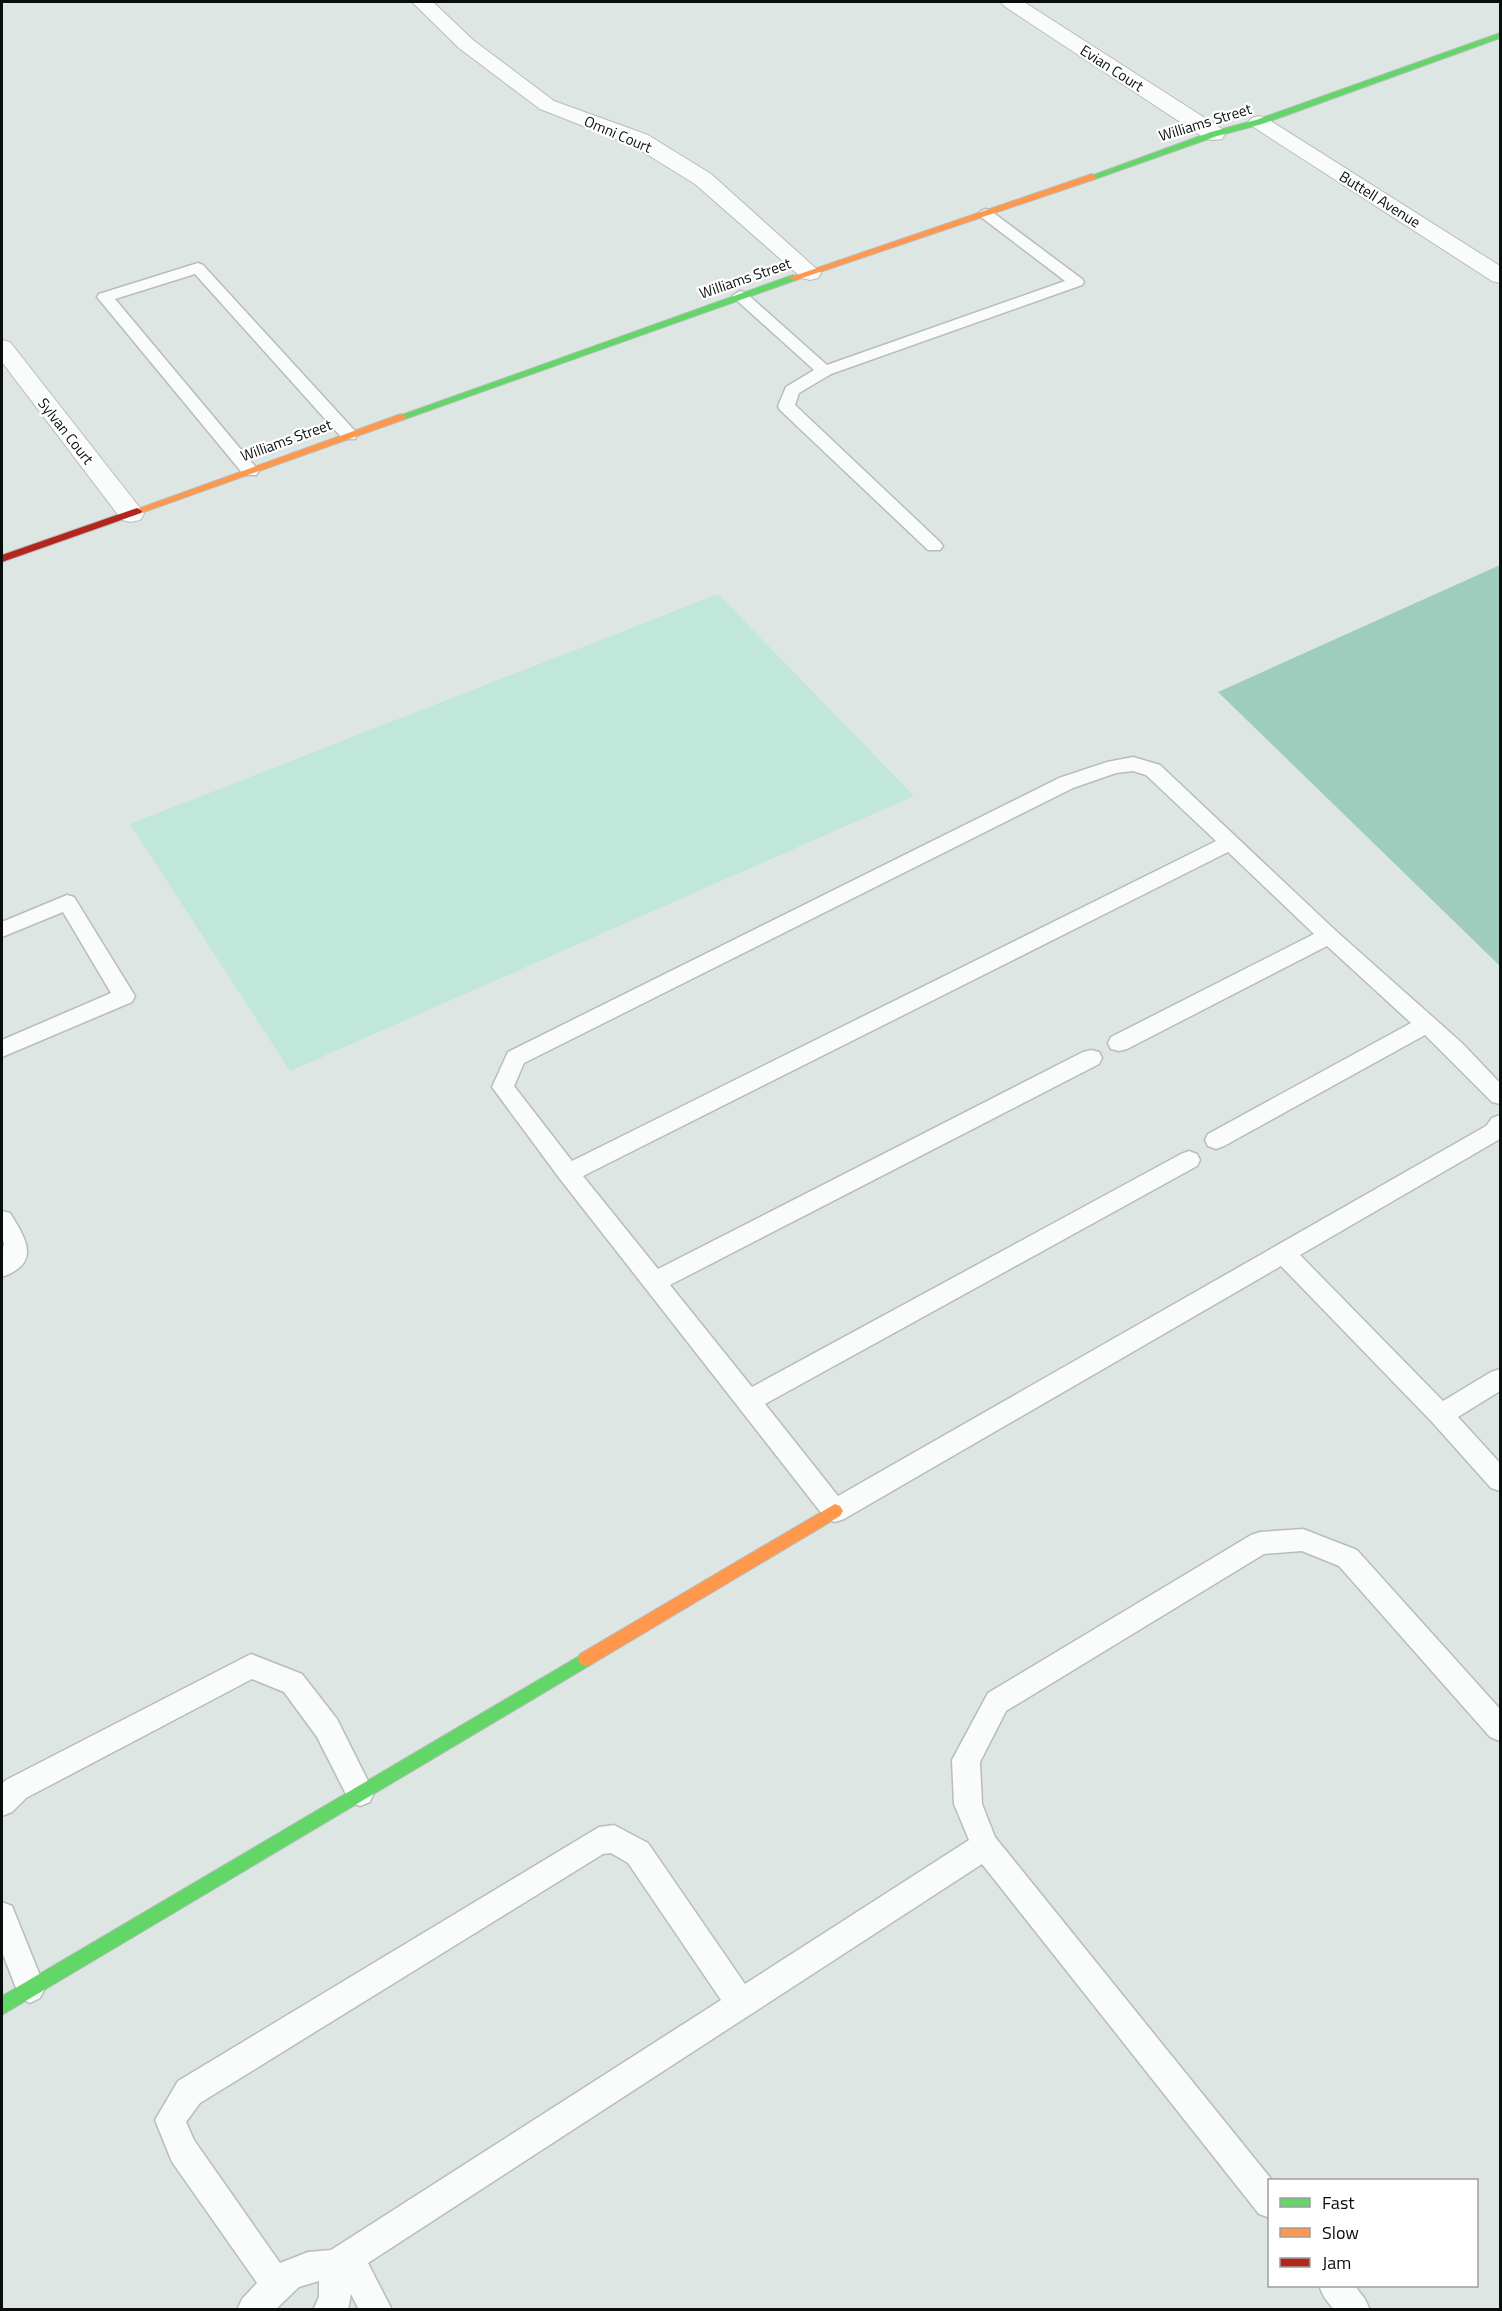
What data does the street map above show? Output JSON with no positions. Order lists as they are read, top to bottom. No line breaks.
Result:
{"streets":{"street":["Evian Court","Williams Street","Omni Court","Buttell Avenue","Sylvan Court"]},"crossings":[["Evian Court","Williams Street"],["Williams Street","Omni Court"],["Williams Street","Buttell Avenue"],["Williams Street","Sylvan Court"]],"legend":["Fast","Slow","Jam"]}
